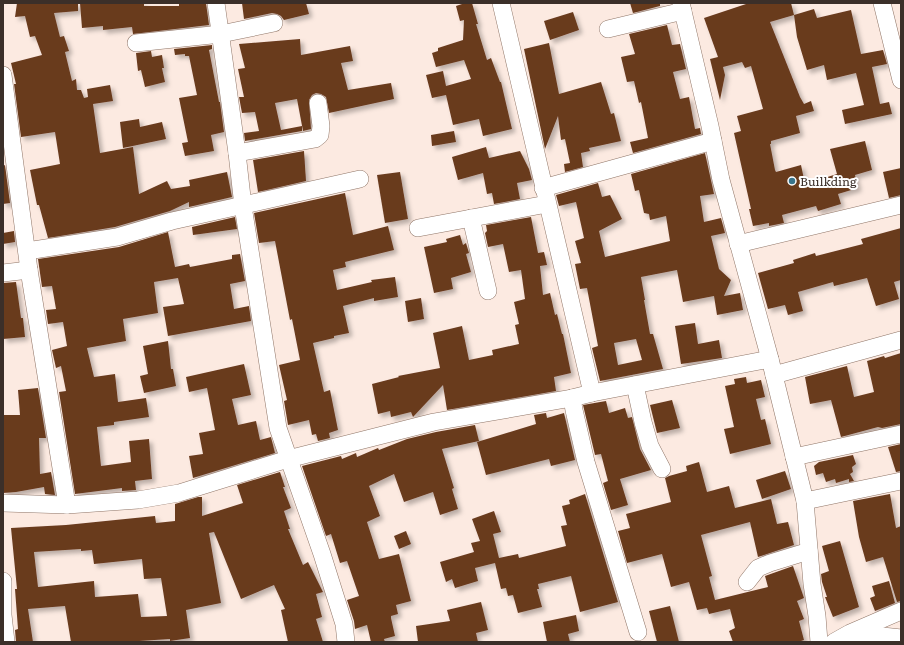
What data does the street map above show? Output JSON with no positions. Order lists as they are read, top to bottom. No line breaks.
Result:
{"places":["Builkding"]}
